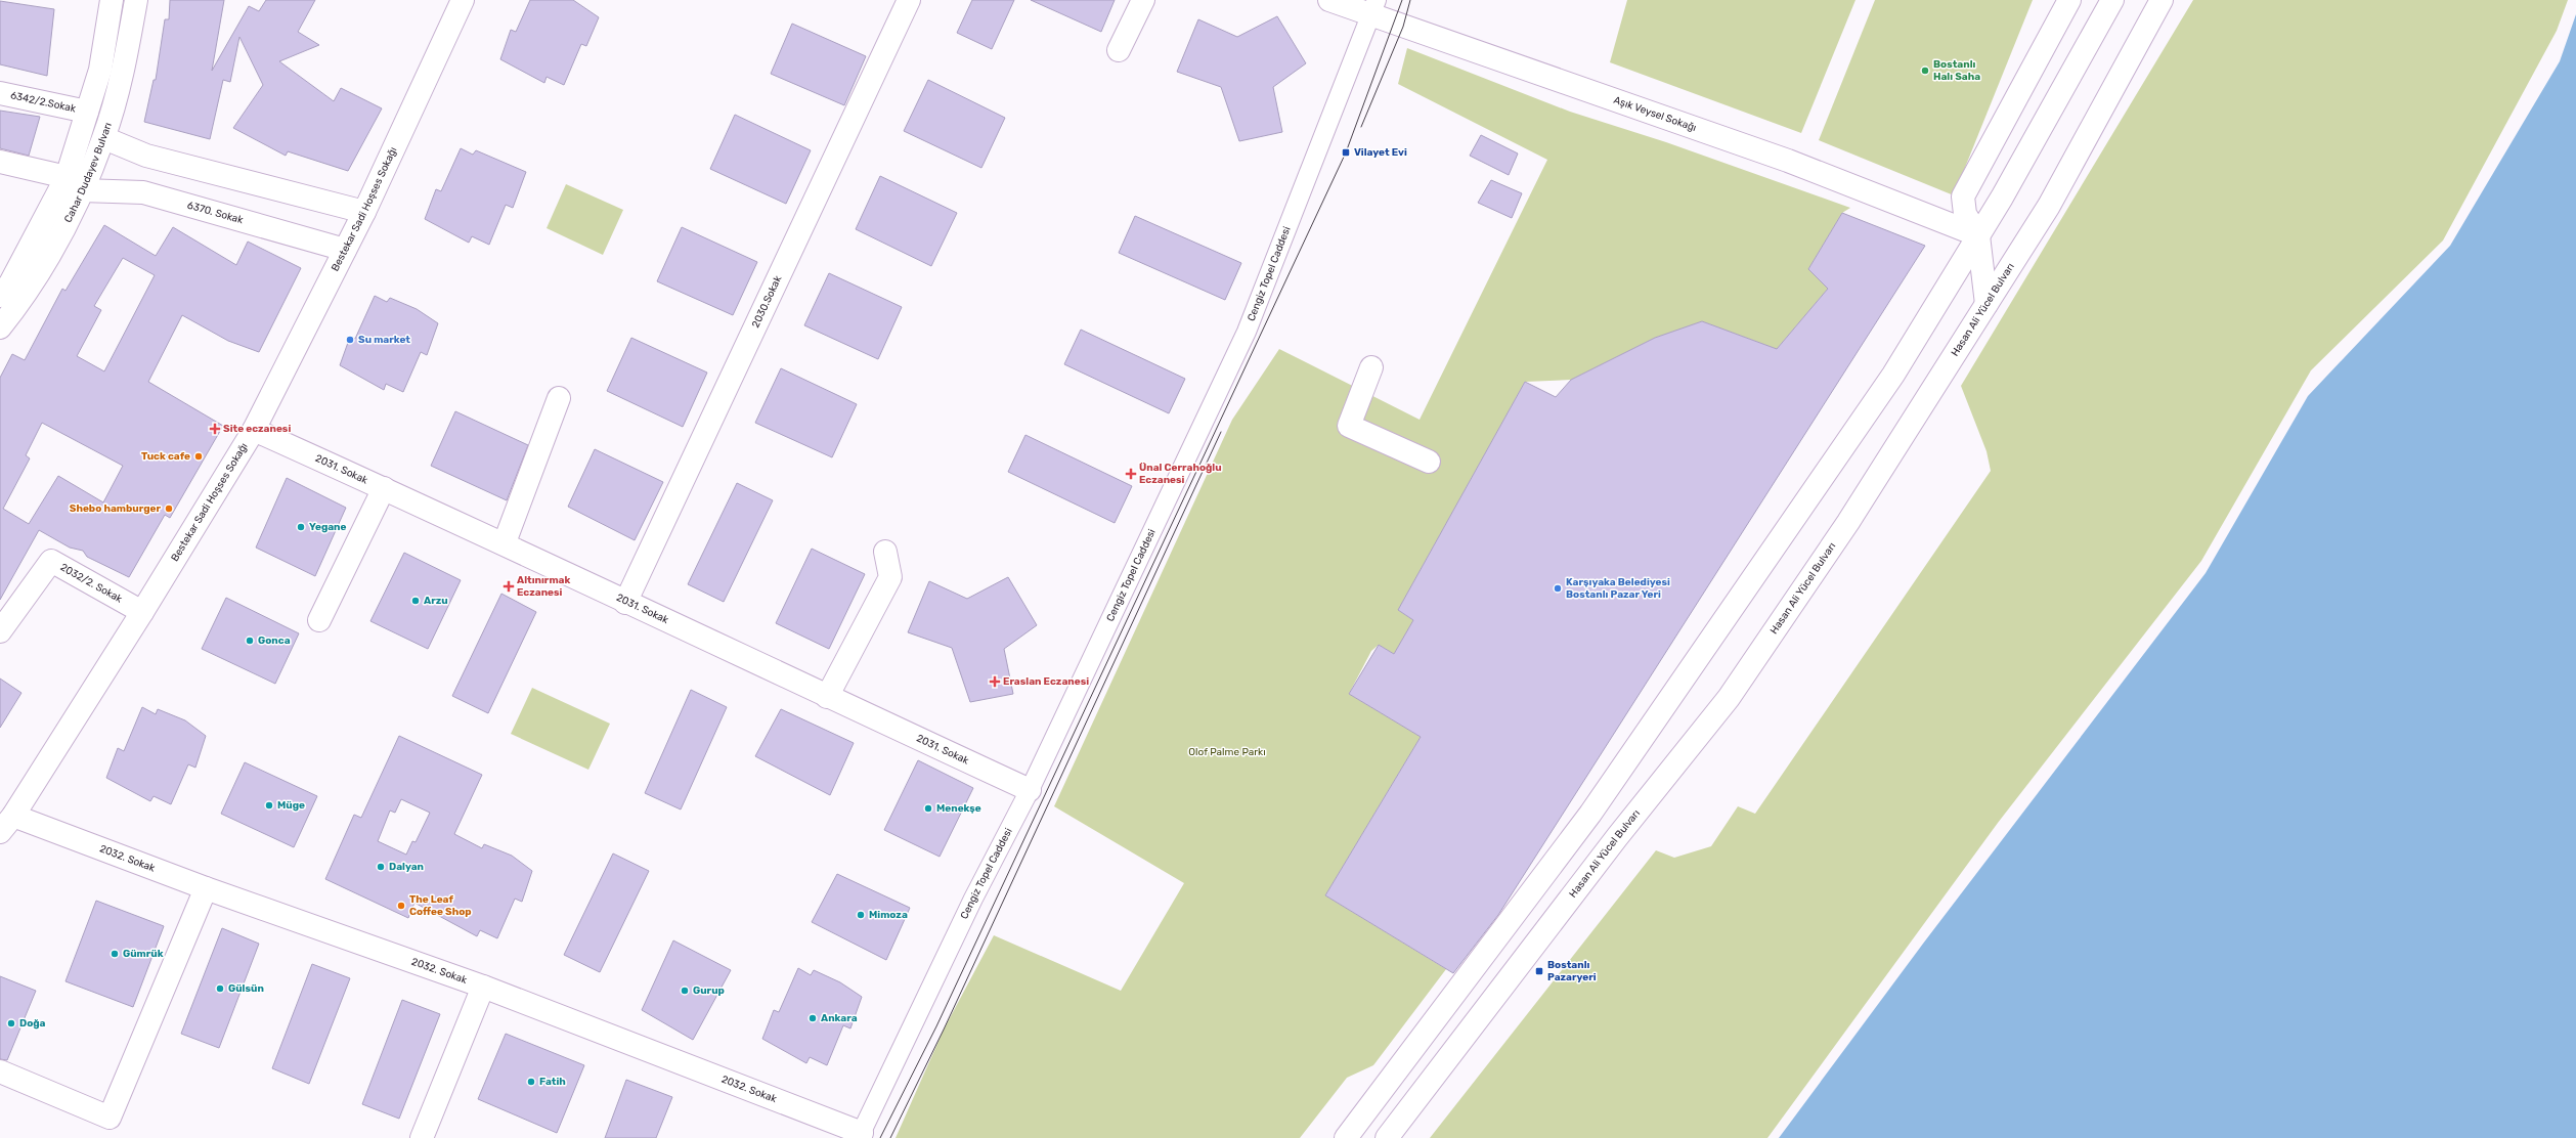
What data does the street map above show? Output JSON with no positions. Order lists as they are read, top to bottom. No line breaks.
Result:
{"streets":{"street":["6342/2.Sokak","Aşık Veysel Sokağı","Cahar Dudayev Bulvarı","Bestekar Sadi Hoşses Sokağı","6370. Sokak","Cengiz Topel Caddesi","2030.Sokak","Hasan Ali Yücel Bulvarı","2031. Sokak","2032/2. Sokak","2032. Sokak"]},"crossings":[["6342/2.Sokak","Cahar Dudayev Bulvarı"],["Aşık Veysel Sokağı","Cengiz Topel Caddesi"],["Cahar Dudayev Bulvarı","6370. Sokak"],["Bestekar Sadi Hoşses Sokağı","6370. Sokak"],["Bestekar Sadi Hoşses Sokağı","2031. Sokak"],["Bestekar Sadi Hoşses Sokağı","2032/2. Sokak"],["Bestekar Sadi Hoşses Sokağı","2032. Sokak"],["Cengiz Topel Caddesi","2031. Sokak"],["Cengiz Topel Caddesi","2032. Sokak"],["2030.Sokak","2031. Sokak"]],"parks":["Olof Palme Parkı"],"places":{"other":["Bostanlı Halı Saha","Su market","Tuck cafe","Shebo hamburger","Yegane","Karşıyaka Belediyesi Bostanlı Pazar Yeri","Arzu","Gonca","Müge","Menekşe","Dalyan","The Leaf Coffee Shop","Mimoza","Gümrük","Gülsün","Gurup","Ankara","Doğa","Fatih"],"transit":["Vilayet Evi","Bostanlı Pazaryeri"],"health":["Site eczanesi","Ünal Cerrahoğlu Eczanesi","Altınırmak Eczanesi","Eraslan Eczanesi"]}}
